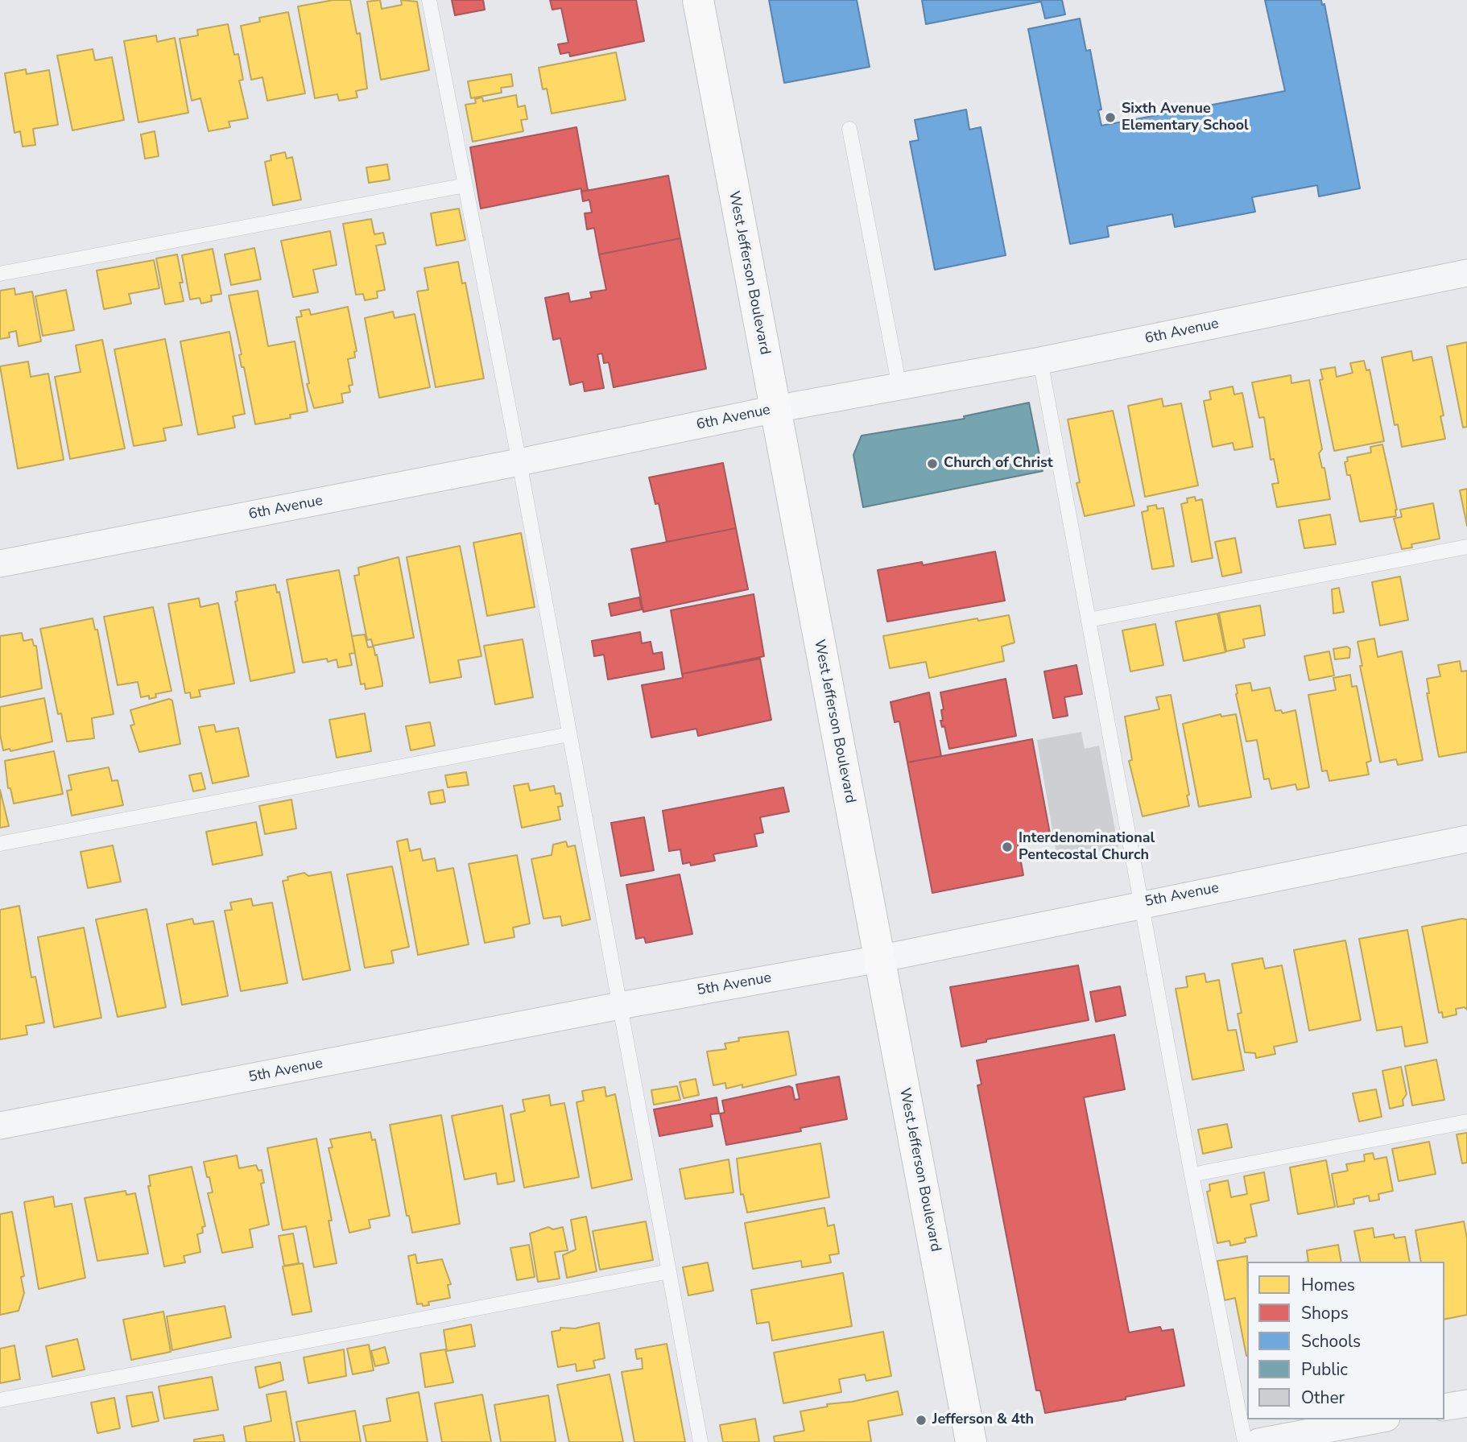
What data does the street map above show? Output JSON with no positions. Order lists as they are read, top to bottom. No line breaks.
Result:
{"streets":{"main road":["West Jefferson Boulevard"],"street":["6th Avenue","5th Avenue"]},"crossings":[["West Jefferson Boulevard","6th Avenue"],["West Jefferson Boulevard","5th Avenue"]],"places":["Sixth Avenue Elementary School","Church of Christ","Interdenominational Pentecostal Church","Jefferson & 4th"],"legend":["Homes","Shops","Schools","Public","Other"]}
